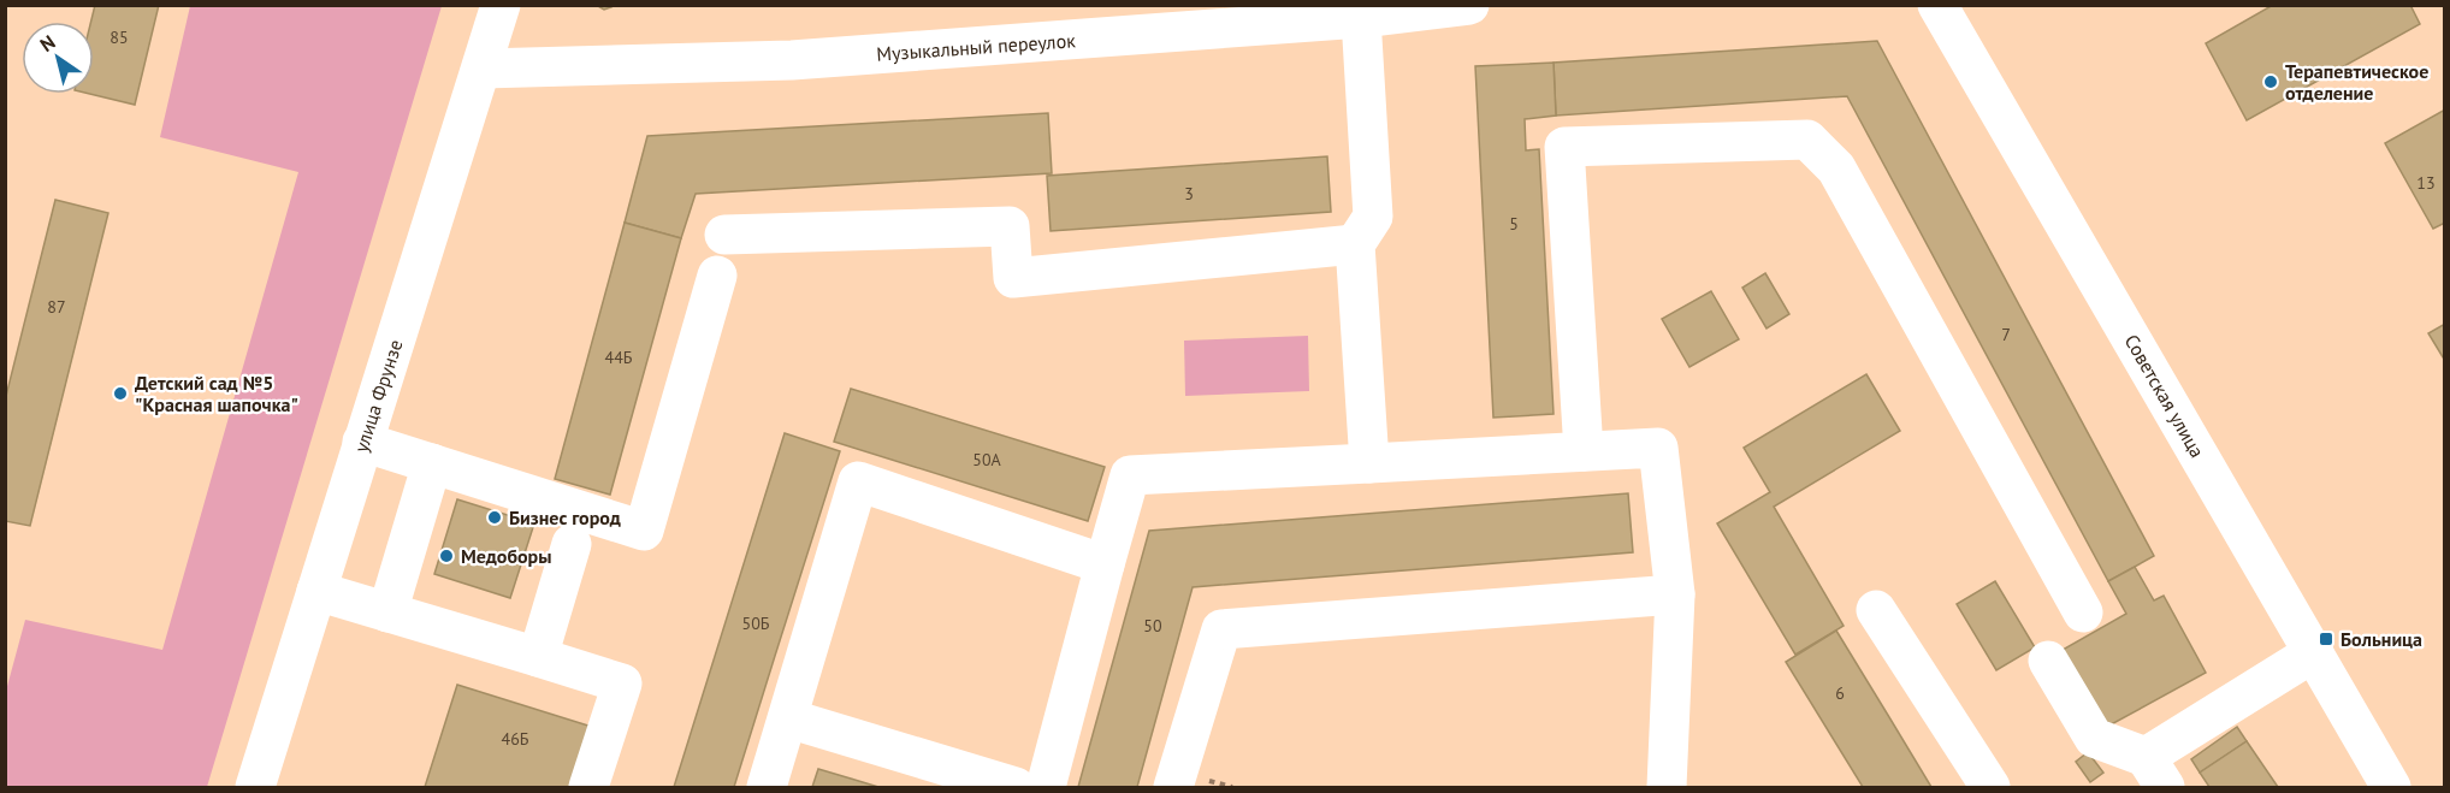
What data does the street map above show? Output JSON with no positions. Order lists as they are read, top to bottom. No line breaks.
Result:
{"streets":{"street":["Музыкальный переулок","улица Фрунзе","Советская улица"]},"crossings":[["Музыкальный переулок","улица Фрунзе"]],"places":{"other":["Терапевтическое отделение","Детский сад №5 \"Красная шапочка\"","Бизнес город","Медоборы"],"transit":["Больница"]},"house_numbers":["85","13","3","5","87","7","44Б","50А","50Б","50","6","46Б"],"north":"top left"}
